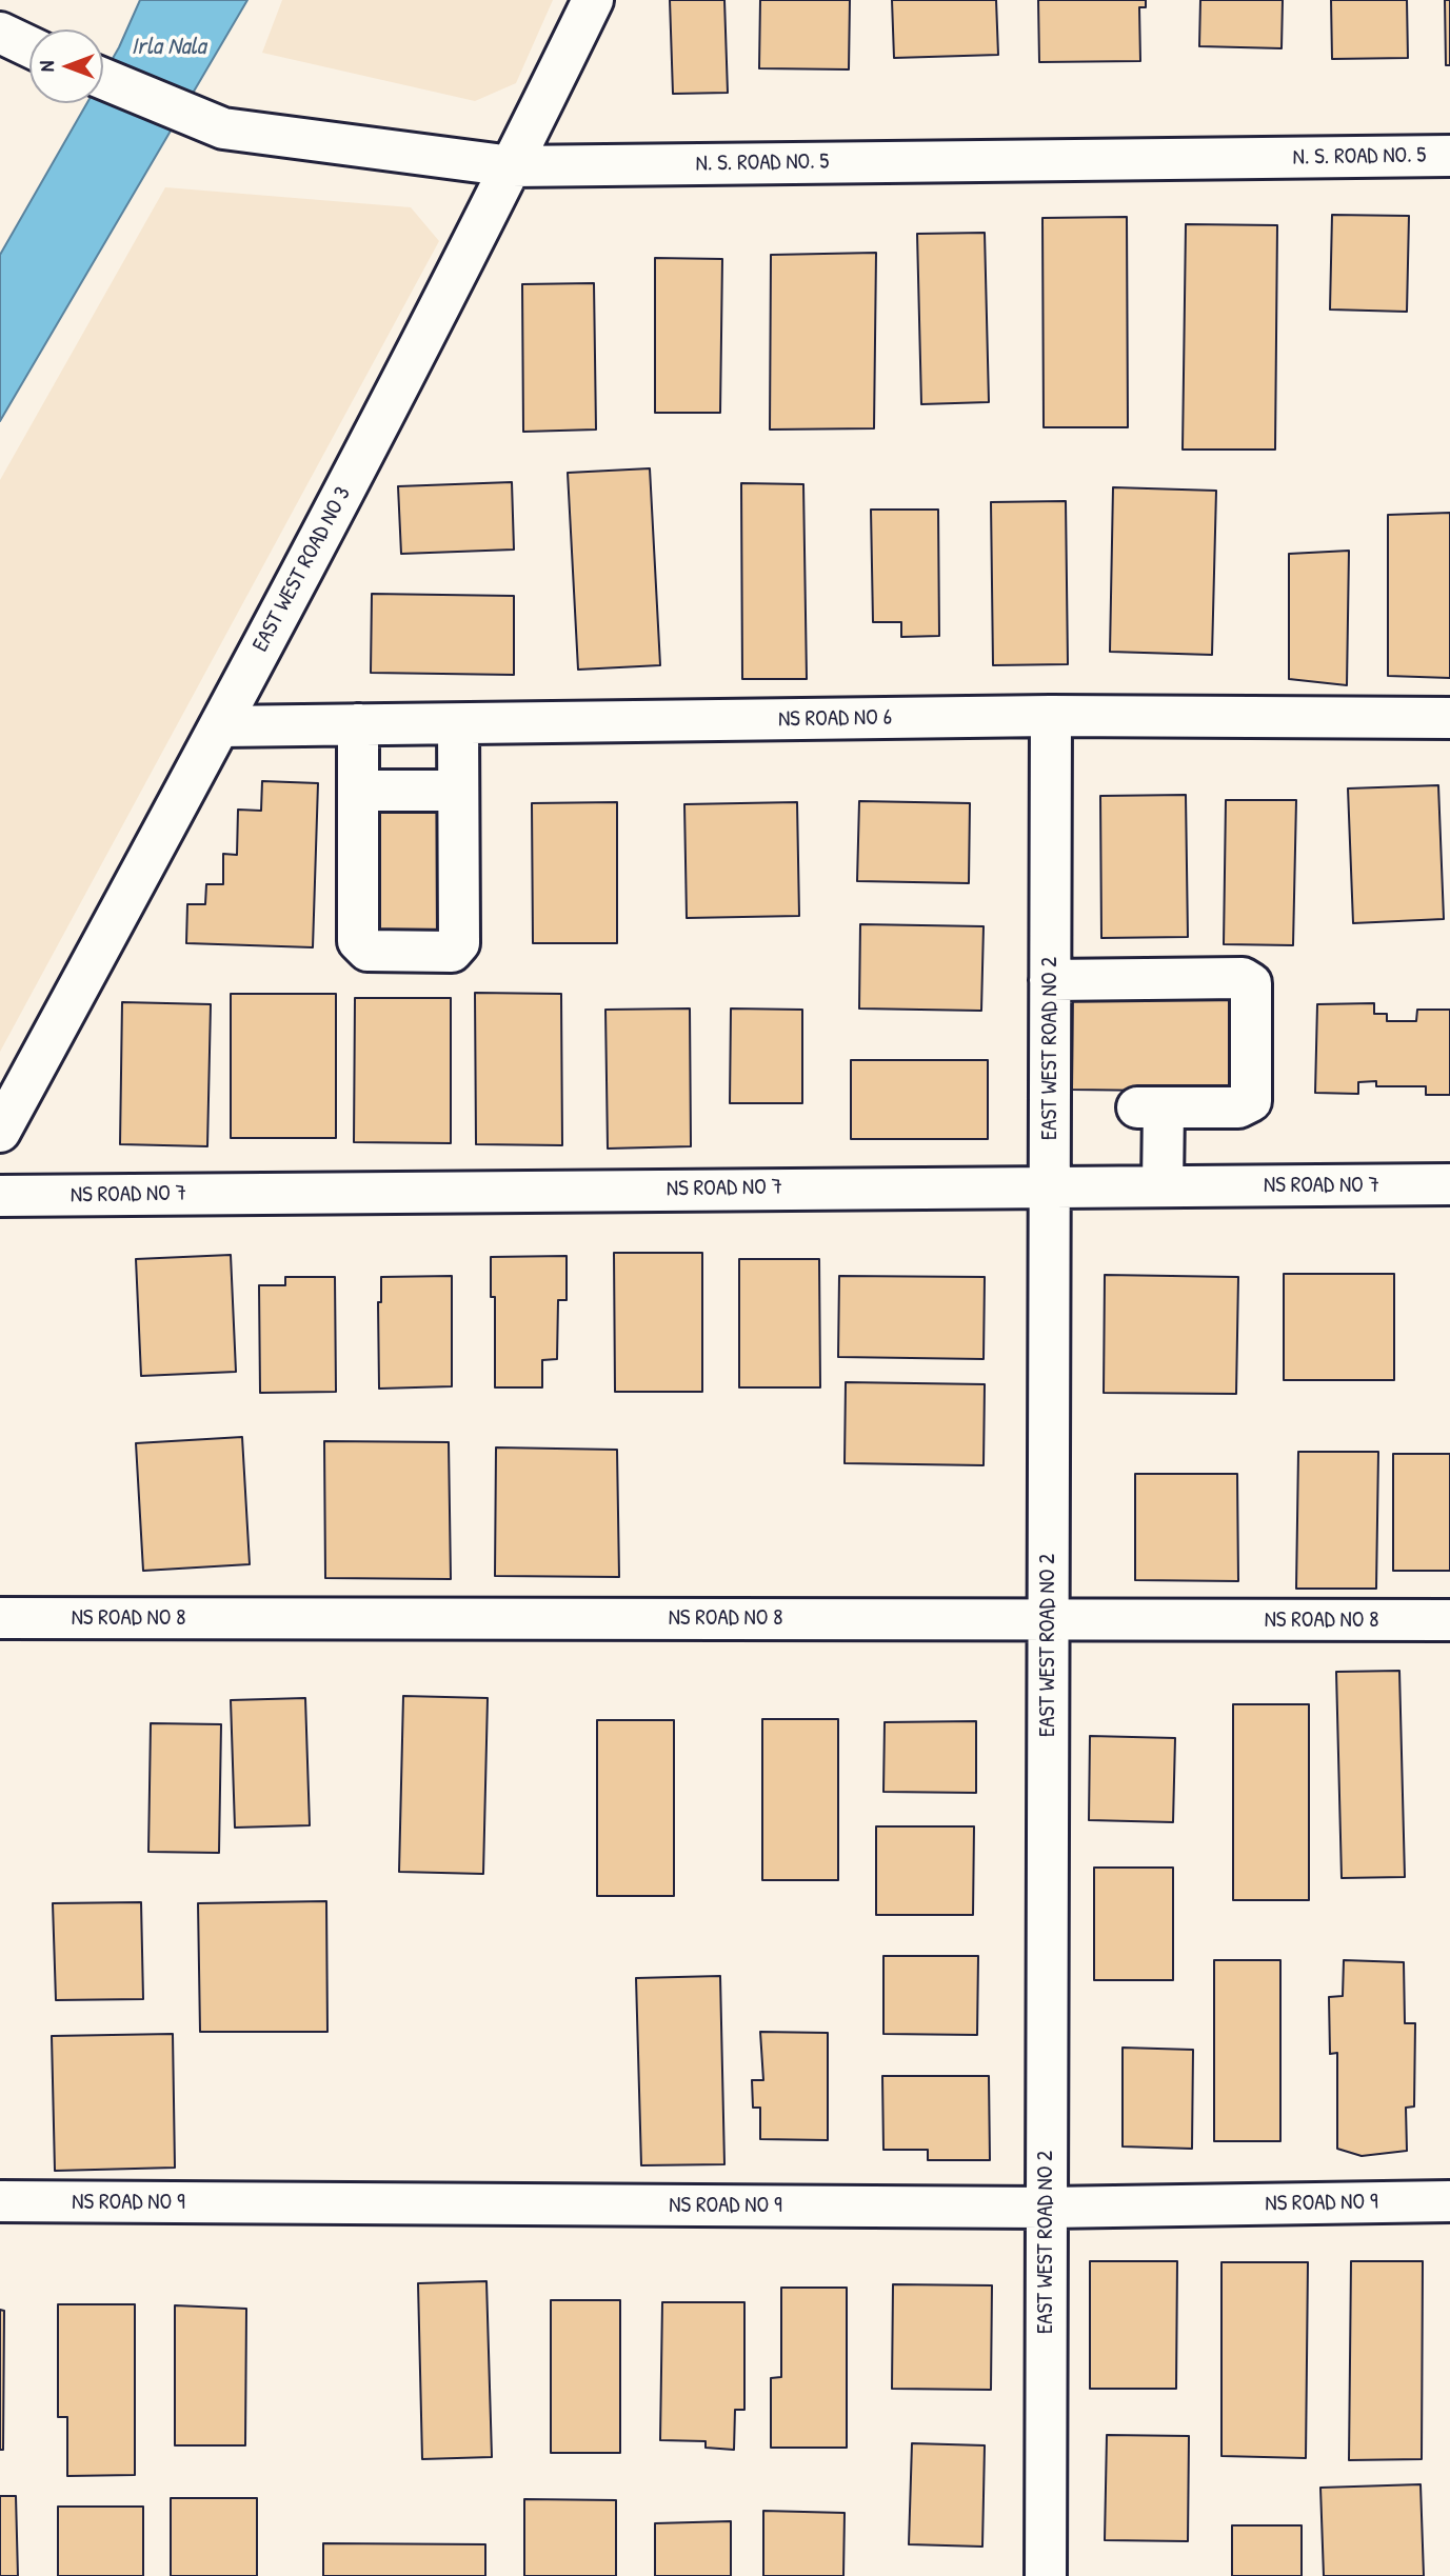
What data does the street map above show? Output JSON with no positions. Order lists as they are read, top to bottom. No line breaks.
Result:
{"streets":{"street":["N. S. ROAD NO. 5","EAST WEST ROAD NO 3","NS ROAD NO 6","EAST WEST ROAD NO 2","NS ROAD NO 7","NS ROAD NO 8","NS ROAD NO 9"]},"crossings":[["N. S. ROAD NO. 5","EAST WEST ROAD NO 3"],["EAST WEST ROAD NO 3","NS ROAD NO 6"],["NS ROAD NO 6","EAST WEST ROAD NO 2"],["EAST WEST ROAD NO 2","NS ROAD NO 7"],["EAST WEST ROAD NO 2","NS ROAD NO 8"],["EAST WEST ROAD NO 2","NS ROAD NO 9"]],"water":["Irla Nala"],"north":"left"}
